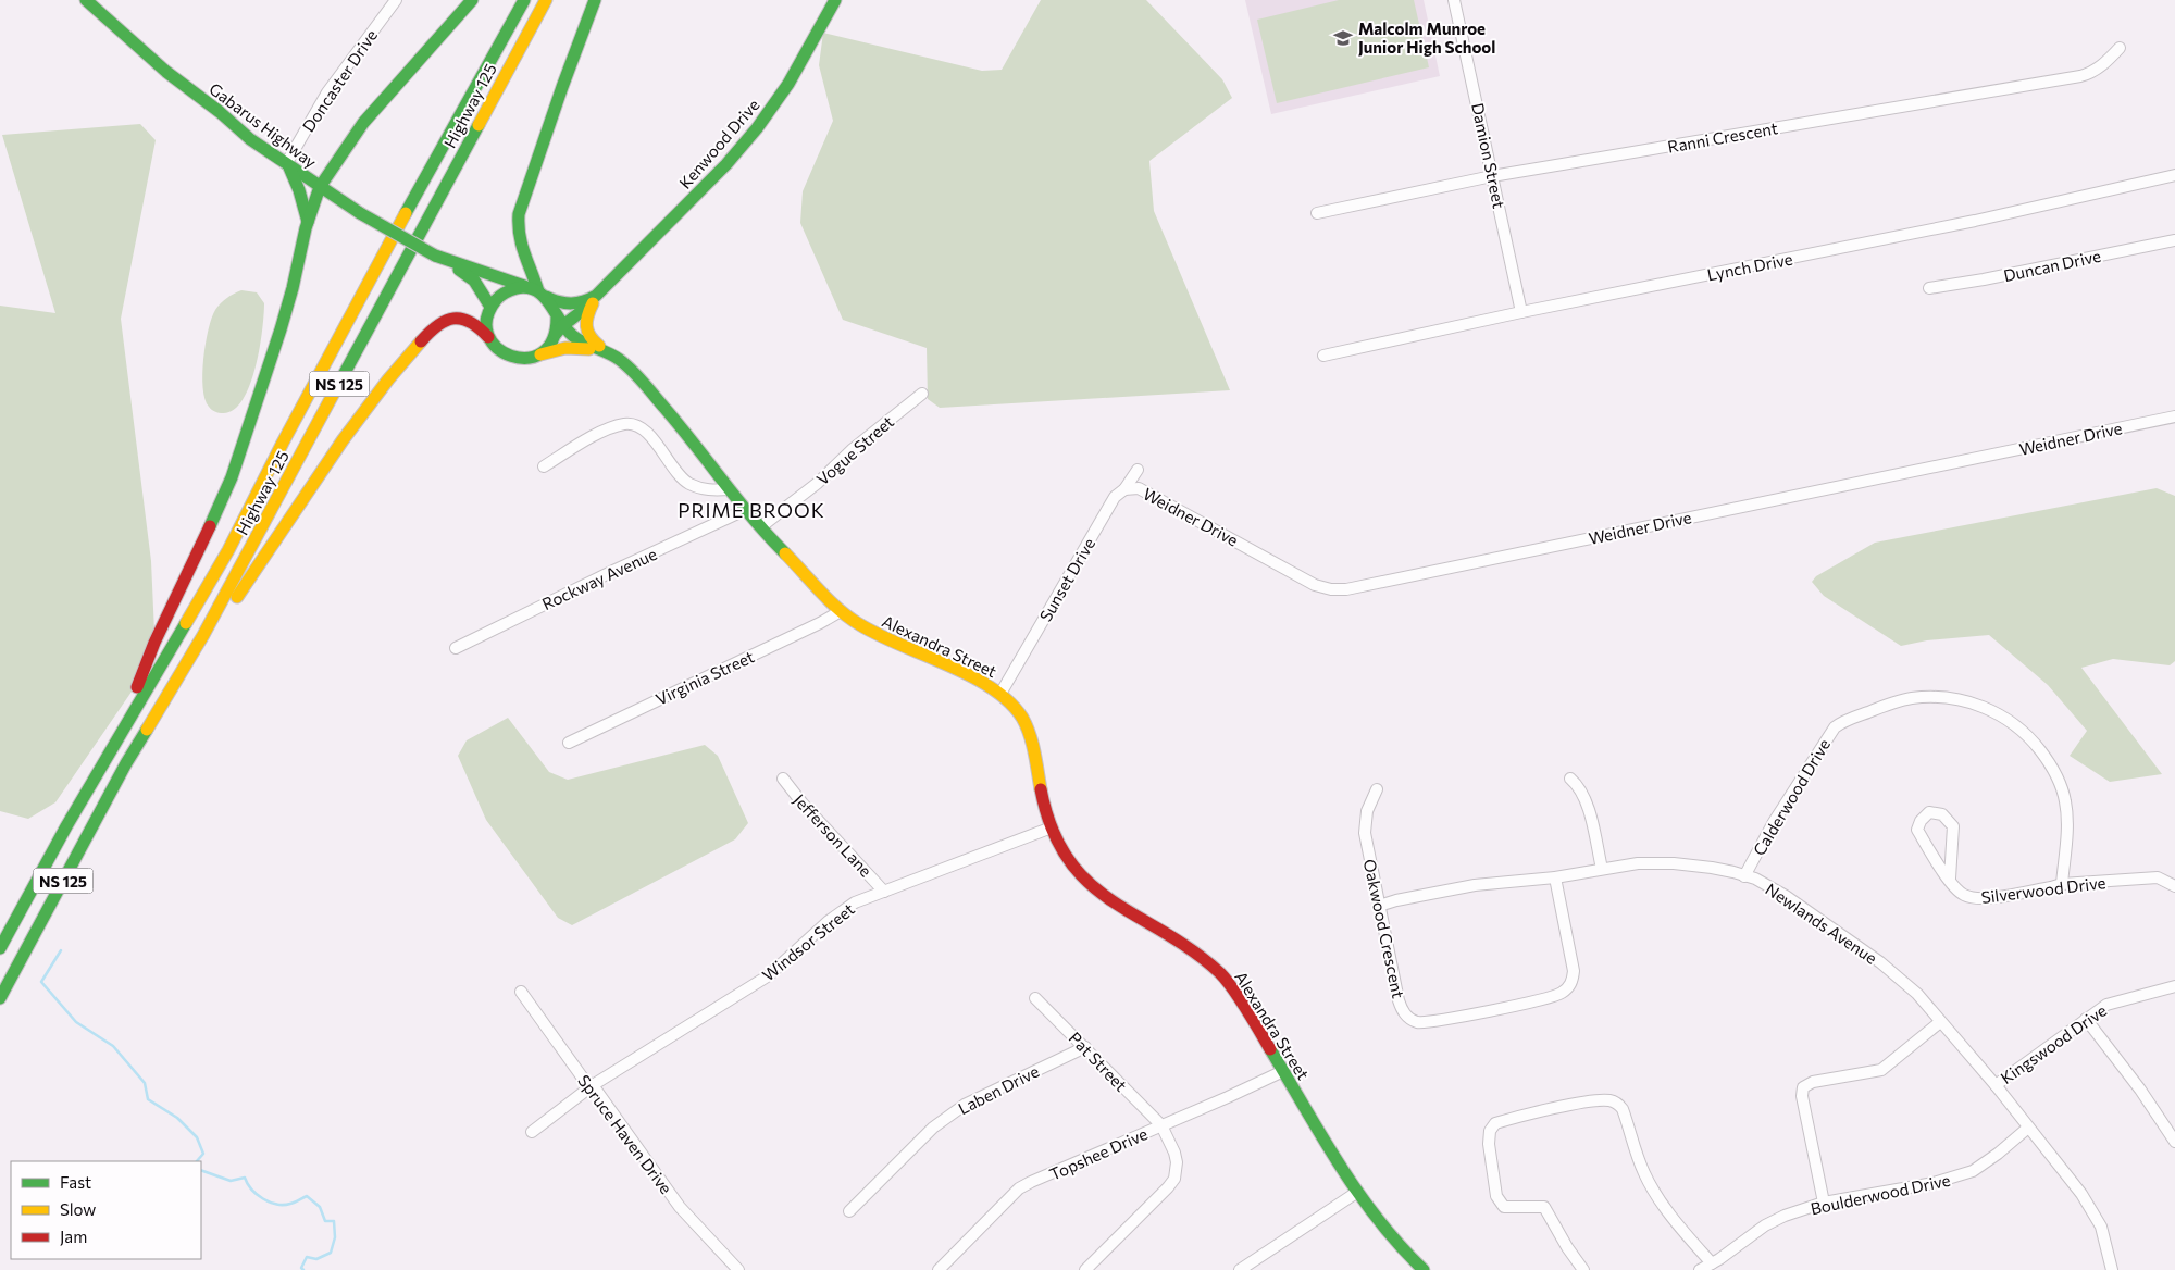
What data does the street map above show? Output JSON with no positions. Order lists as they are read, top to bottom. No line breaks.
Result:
{"streets":{"main road":["Highway 125","Gabarus Highway","Kenwood Drive","NS 125","Alexandra Street"],"street":["Doncaster Drive","Ranni Crescent","Damion Street","Duncan Drive","Lynch Drive","Weidner Drive","Vogue Street","Rockway Avenue","Sunset Drive","Virginia Street","Calderwood Drive","Jefferson Lane","Silverwood Drive","Newlands Avenue","Oakwood Crescent","Windsor Street","Kingswood Drive","Pat Street","Laben Drive","Spruce Haven Drive","Topshee Drive","Boulderwood Drive"]},"crossings":[["Doncaster Drive","Gabarus Highway"],["Gabarus Highway","Kenwood Drive"],["Gabarus Highway","Alexandra Street"],["Ranni Crescent","Damion Street"],["Kenwood Drive","Alexandra Street"],["Damion Street","Lynch Drive"],["Weidner Drive","Sunset Drive"],["Vogue Street","Alexandra Street"],["Rockway Avenue","Alexandra Street"],["Sunset Drive","Alexandra Street"],["Alexandra Street","Virginia Street"],["Alexandra Street","Windsor Street"],["Alexandra Street","Topshee Drive"],["Calderwood Drive","Silverwood Drive"],["Calderwood Drive","Newlands Avenue"],["Jefferson Lane","Windsor Street"],["Newlands Avenue","Oakwood Crescent"],["Newlands Avenue","Kingswood Drive"],["Newlands Avenue","Boulderwood Drive"],["Windsor Street","Spruce Haven Drive"],["Pat Street","Laben Drive"],["Pat Street","Topshee Drive"]],"districts":["PRIME BROOK"],"places":{"school or university":["Malcolm Munroe Junior High School"]},"legend":["Fast","Slow","Jam"]}
